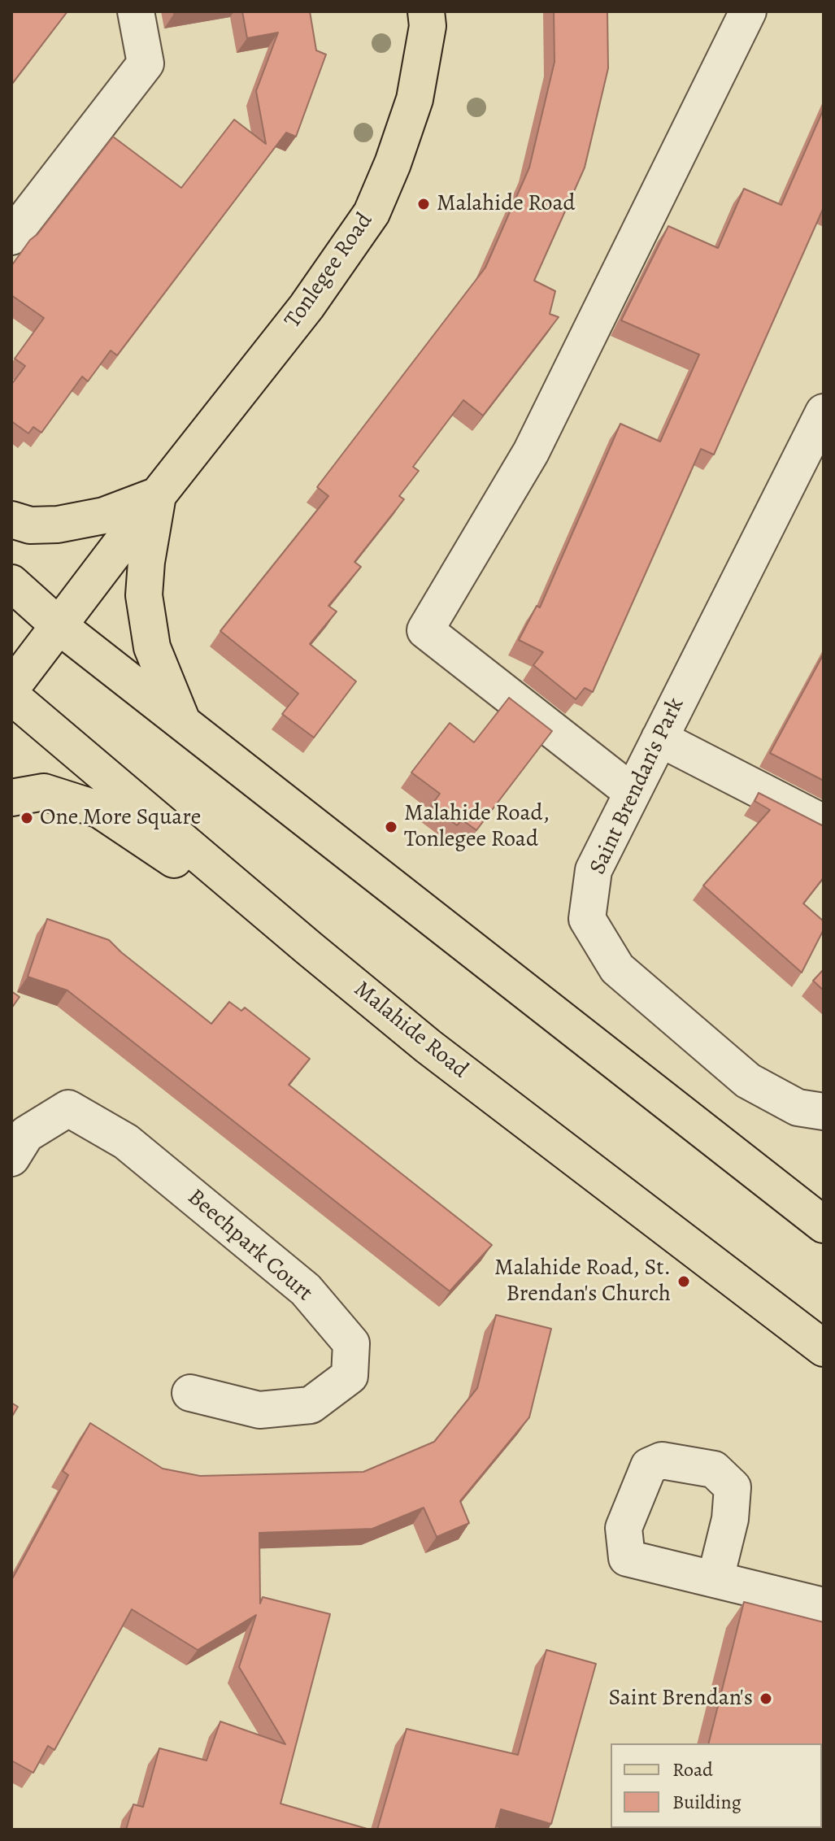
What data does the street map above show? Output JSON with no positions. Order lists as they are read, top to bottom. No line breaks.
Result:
{"streets":{"main road":["Tonlegee Road","Malahide Road"],"street":["Saint Brendan's Park","Beechpark Court"]},"places":["Malahide Road","One More Square","Malahide Road, Tonlegee Road","Malahide Road, St. Brendan's Church","Saint Brendan's"],"legend":["Road","Building"]}
